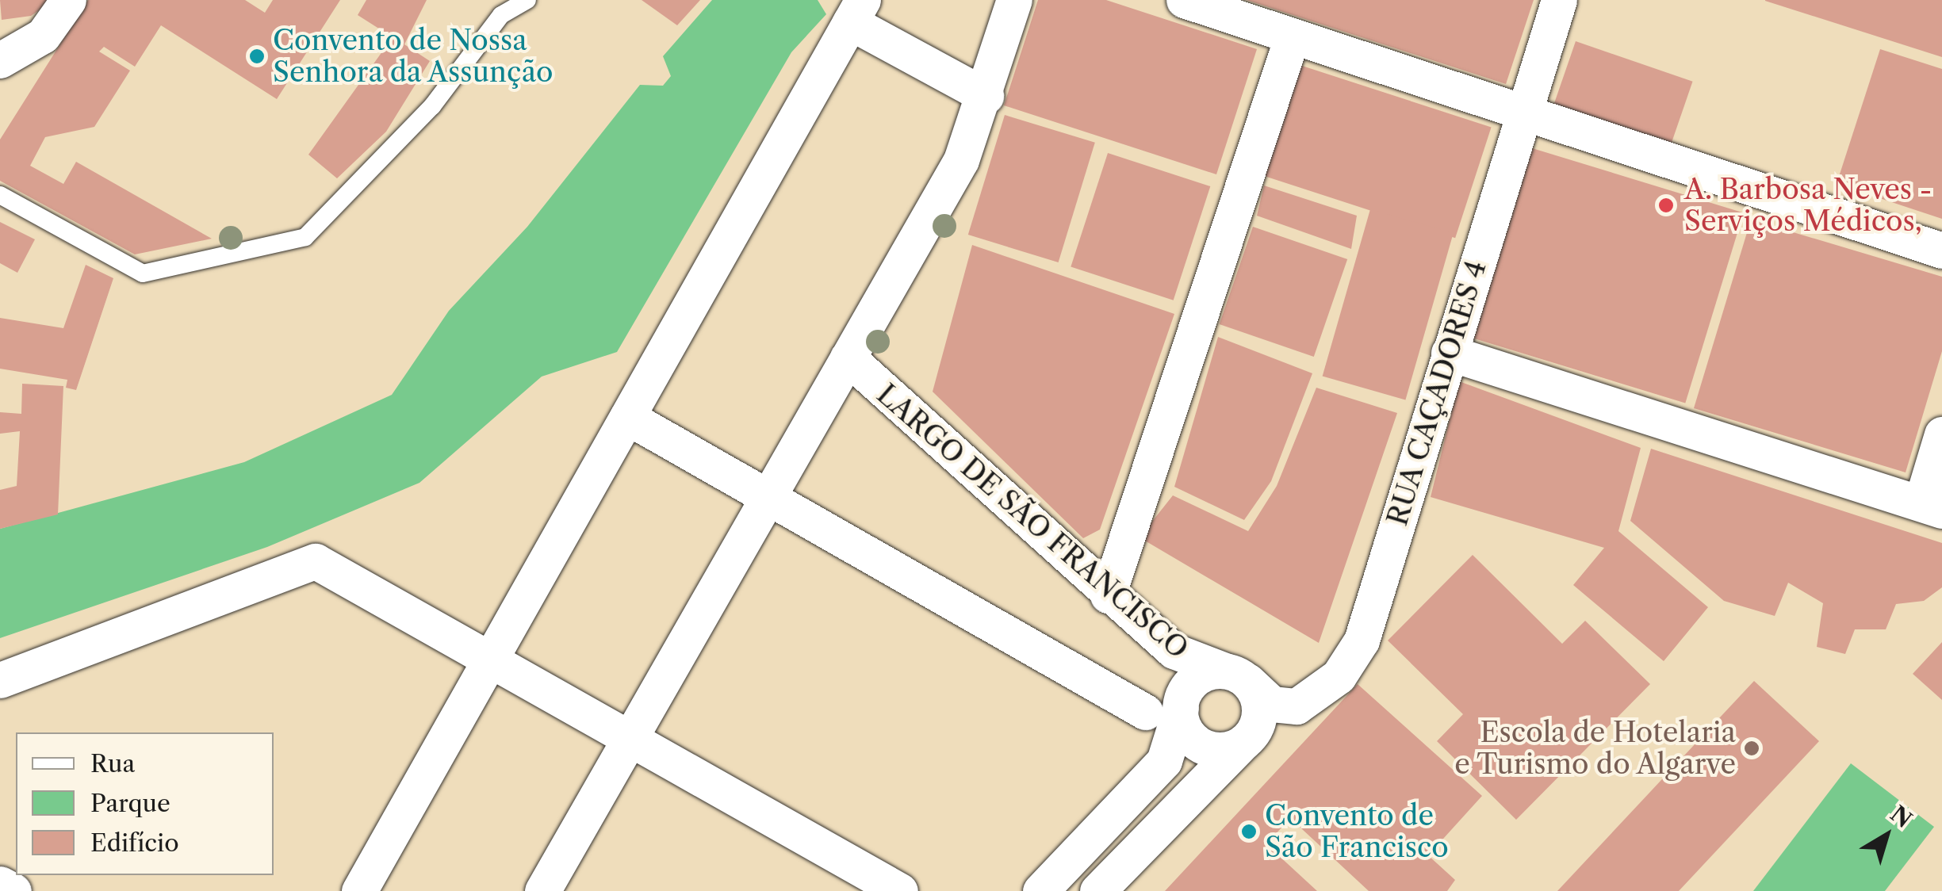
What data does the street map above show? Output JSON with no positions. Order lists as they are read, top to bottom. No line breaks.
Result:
{"streets":{"street":["RUA CAÇADORES 4","LARGO DE SÃO FRANCISCO"]},"crossings":[["RUA CAÇADORES 4","LARGO DE SÃO FRANCISCO"]],"places":["Convento de Nossa Senhora da Assunção","A. Barbosa Neves - Serviços Médicos,","Escola de Hotelaria e Turismo do Algarve","Convento de São Francisco"],"legend":["Rua","Parque","Edifício"],"north":"top right"}
